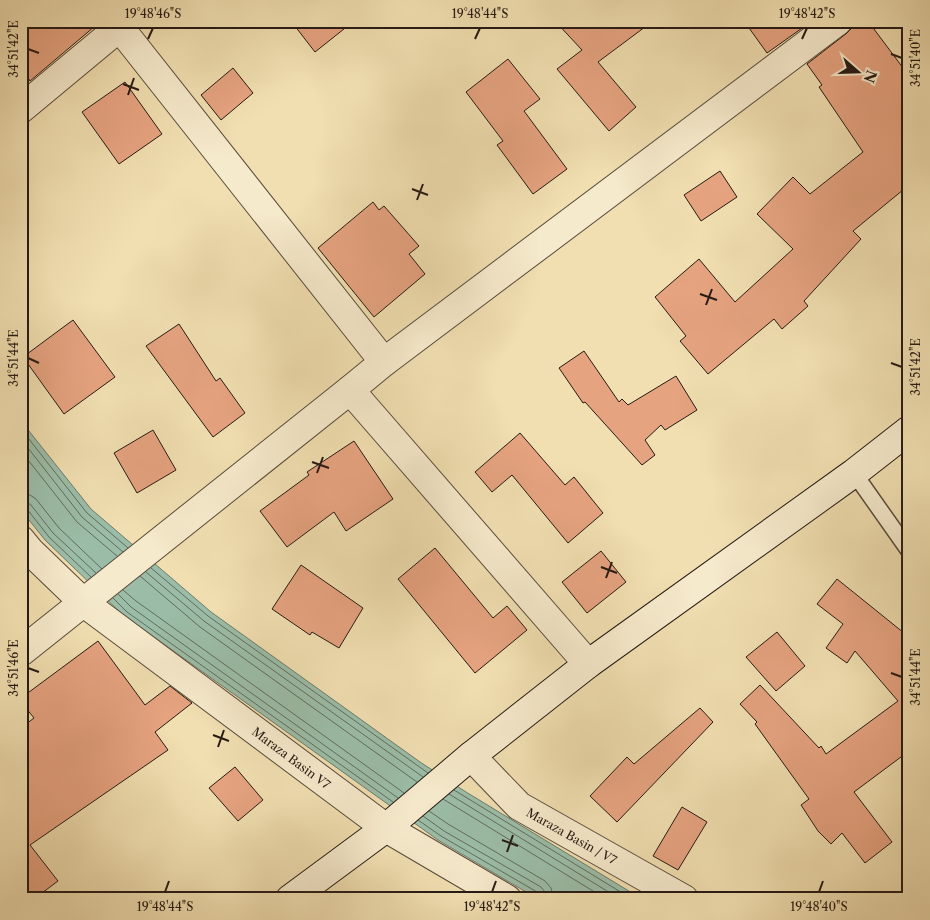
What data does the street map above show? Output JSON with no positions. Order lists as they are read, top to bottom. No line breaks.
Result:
{"streets":{"street":["Maraza Basin V7","Maraza Basin / V7"]},"north":"right","coordinates":["19°48'46\"S","19°48'44\"S","19°48'42\"S","34°51'42\"E","34°51'40\"E","34°51'44\"E","34°51'46\"E","19°48'40\"S"]}
